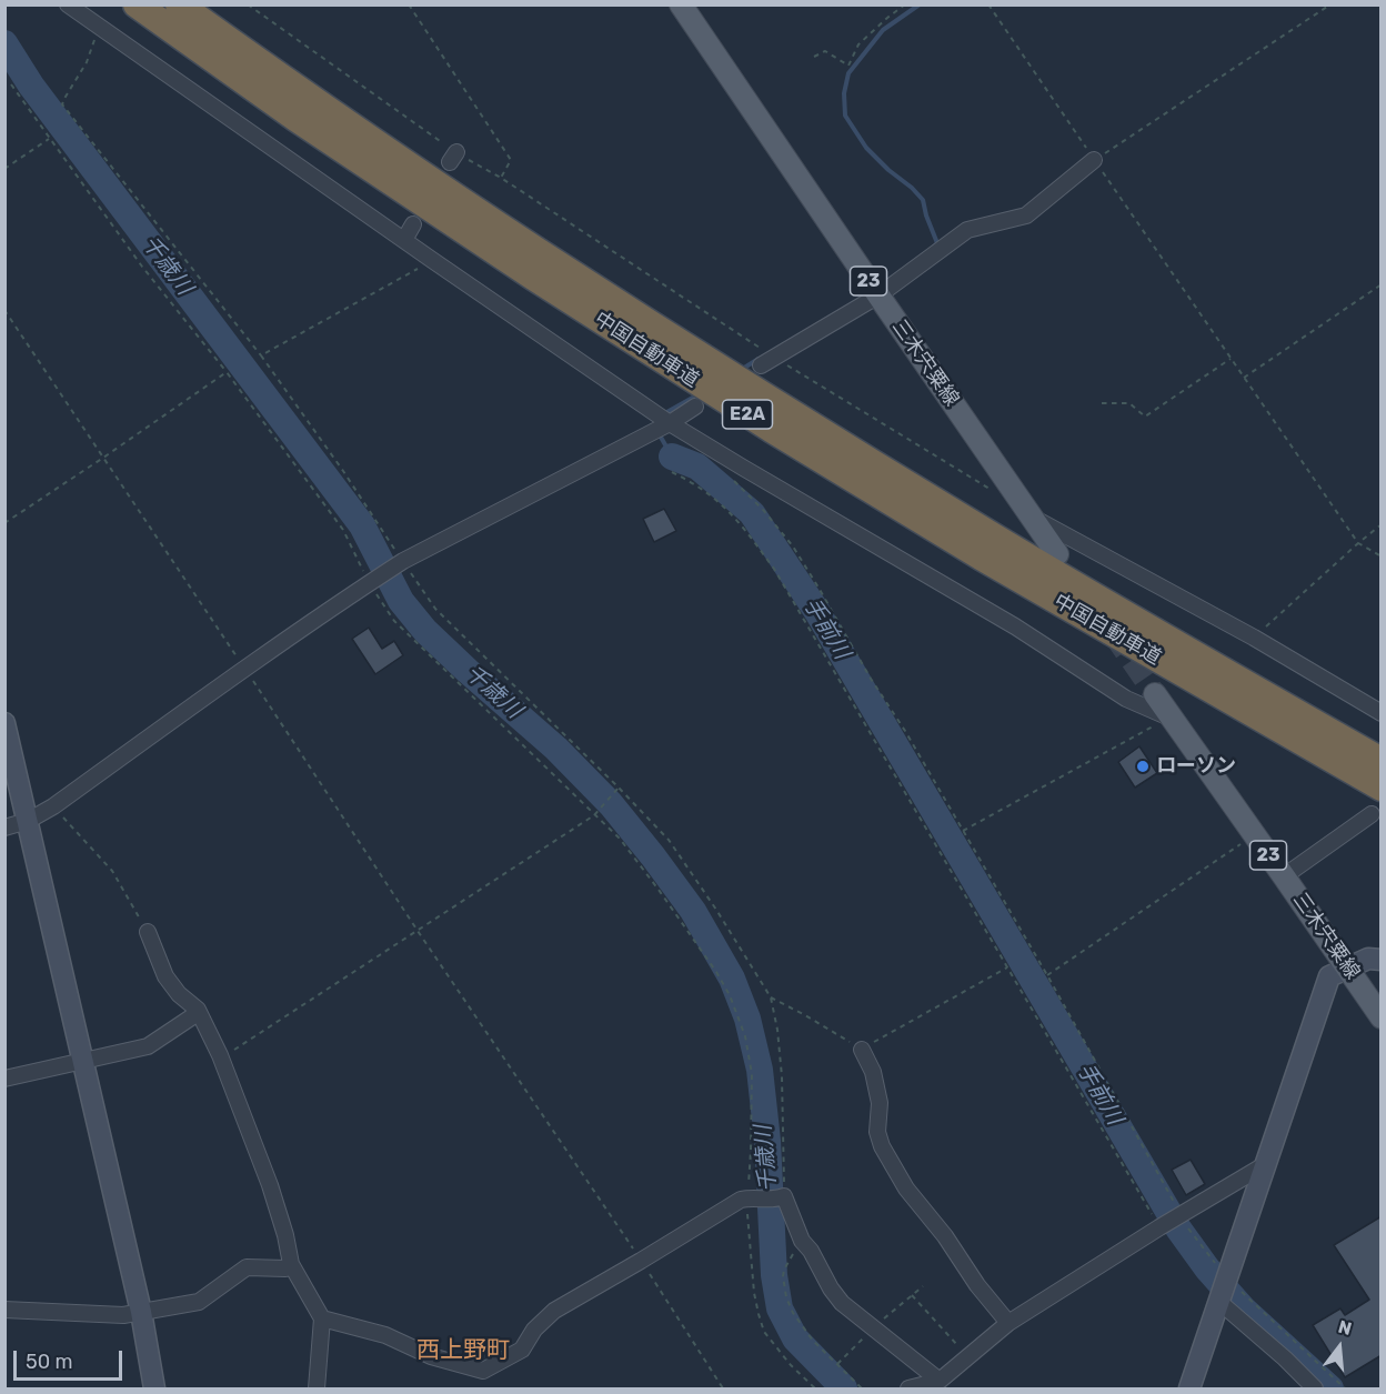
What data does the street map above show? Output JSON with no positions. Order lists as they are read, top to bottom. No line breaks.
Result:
{"streets":{"highway":["中国自動車道","E2A"],"main road":["23","三木宍粟線"]},"districts":["西上野町"],"water":["千歳川","手前川"],"places":["ローソン"],"scale_bar":"50 m","north":"top"}
